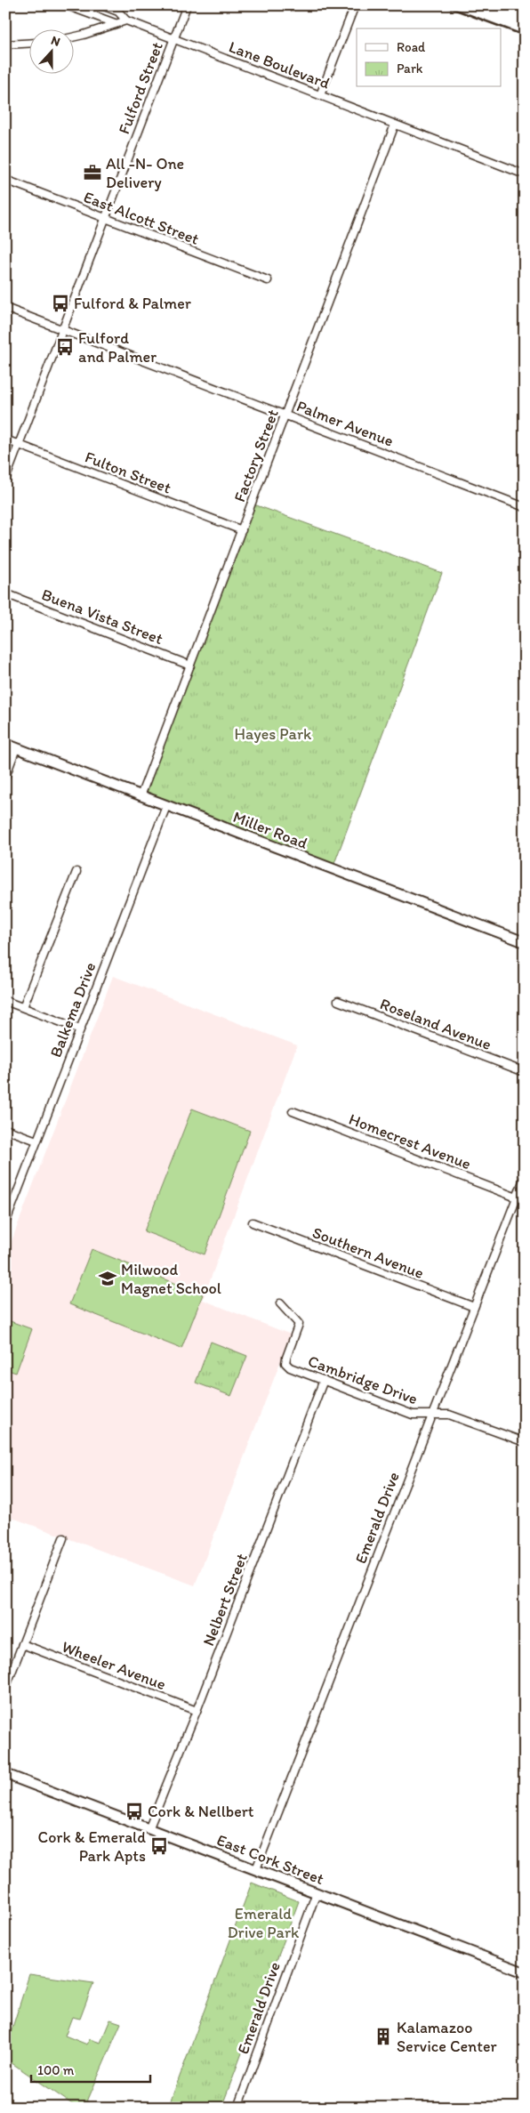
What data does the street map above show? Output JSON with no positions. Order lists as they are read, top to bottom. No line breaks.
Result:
{"streets":{"street":["Lane Boulevard","Fulford Street","East Alcott Street","Palmer Avenue","Factory Street","Fulton Street","Buena Vista Street","Miller Road","Balkema Drive","Roseland Avenue","Homecrest Avenue","Southern Avenue","Cambridge Drive","Emerald Drive","Nelbert Street","Wheeler Avenue","East Cork Street"]},"crossings":[["Lane Boulevard","Fulford Street"],["Lane Boulevard","Factory Street"],["Fulford Street","East Alcott Street"],["Fulford Street","Palmer Avenue"],["Fulford Street","Fulton Street"],["Palmer Avenue","Factory Street"],["Factory Street","Fulton Street"],["Factory Street","Buena Vista Street"],["Factory Street","Miller Road"],["Miller Road","Balkema Drive"],["Homecrest Avenue","Emerald Drive"],["Southern Avenue","Emerald Drive"],["Cambridge Drive","Emerald Drive"],["Cambridge Drive","Nelbert Street"],["Emerald Drive","East Cork Street"],["Nelbert Street","Wheeler Avenue"],["Nelbert Street","East Cork Street"]],"parks":["Hayes Park","Emerald Drive Park"],"places":{"office":["All -N- One Delivery"],"bus stop":["Fulford & Palmer","Fulford and Palmer","Cork & Nellbert","Cork & Emerald Park Apts"],"school or university":["Milwood Magnet School"],"building":["Kalamazoo Service Center"]},"legend":["Road","Park"],"scale_bar":"100 m","north":"top"}
